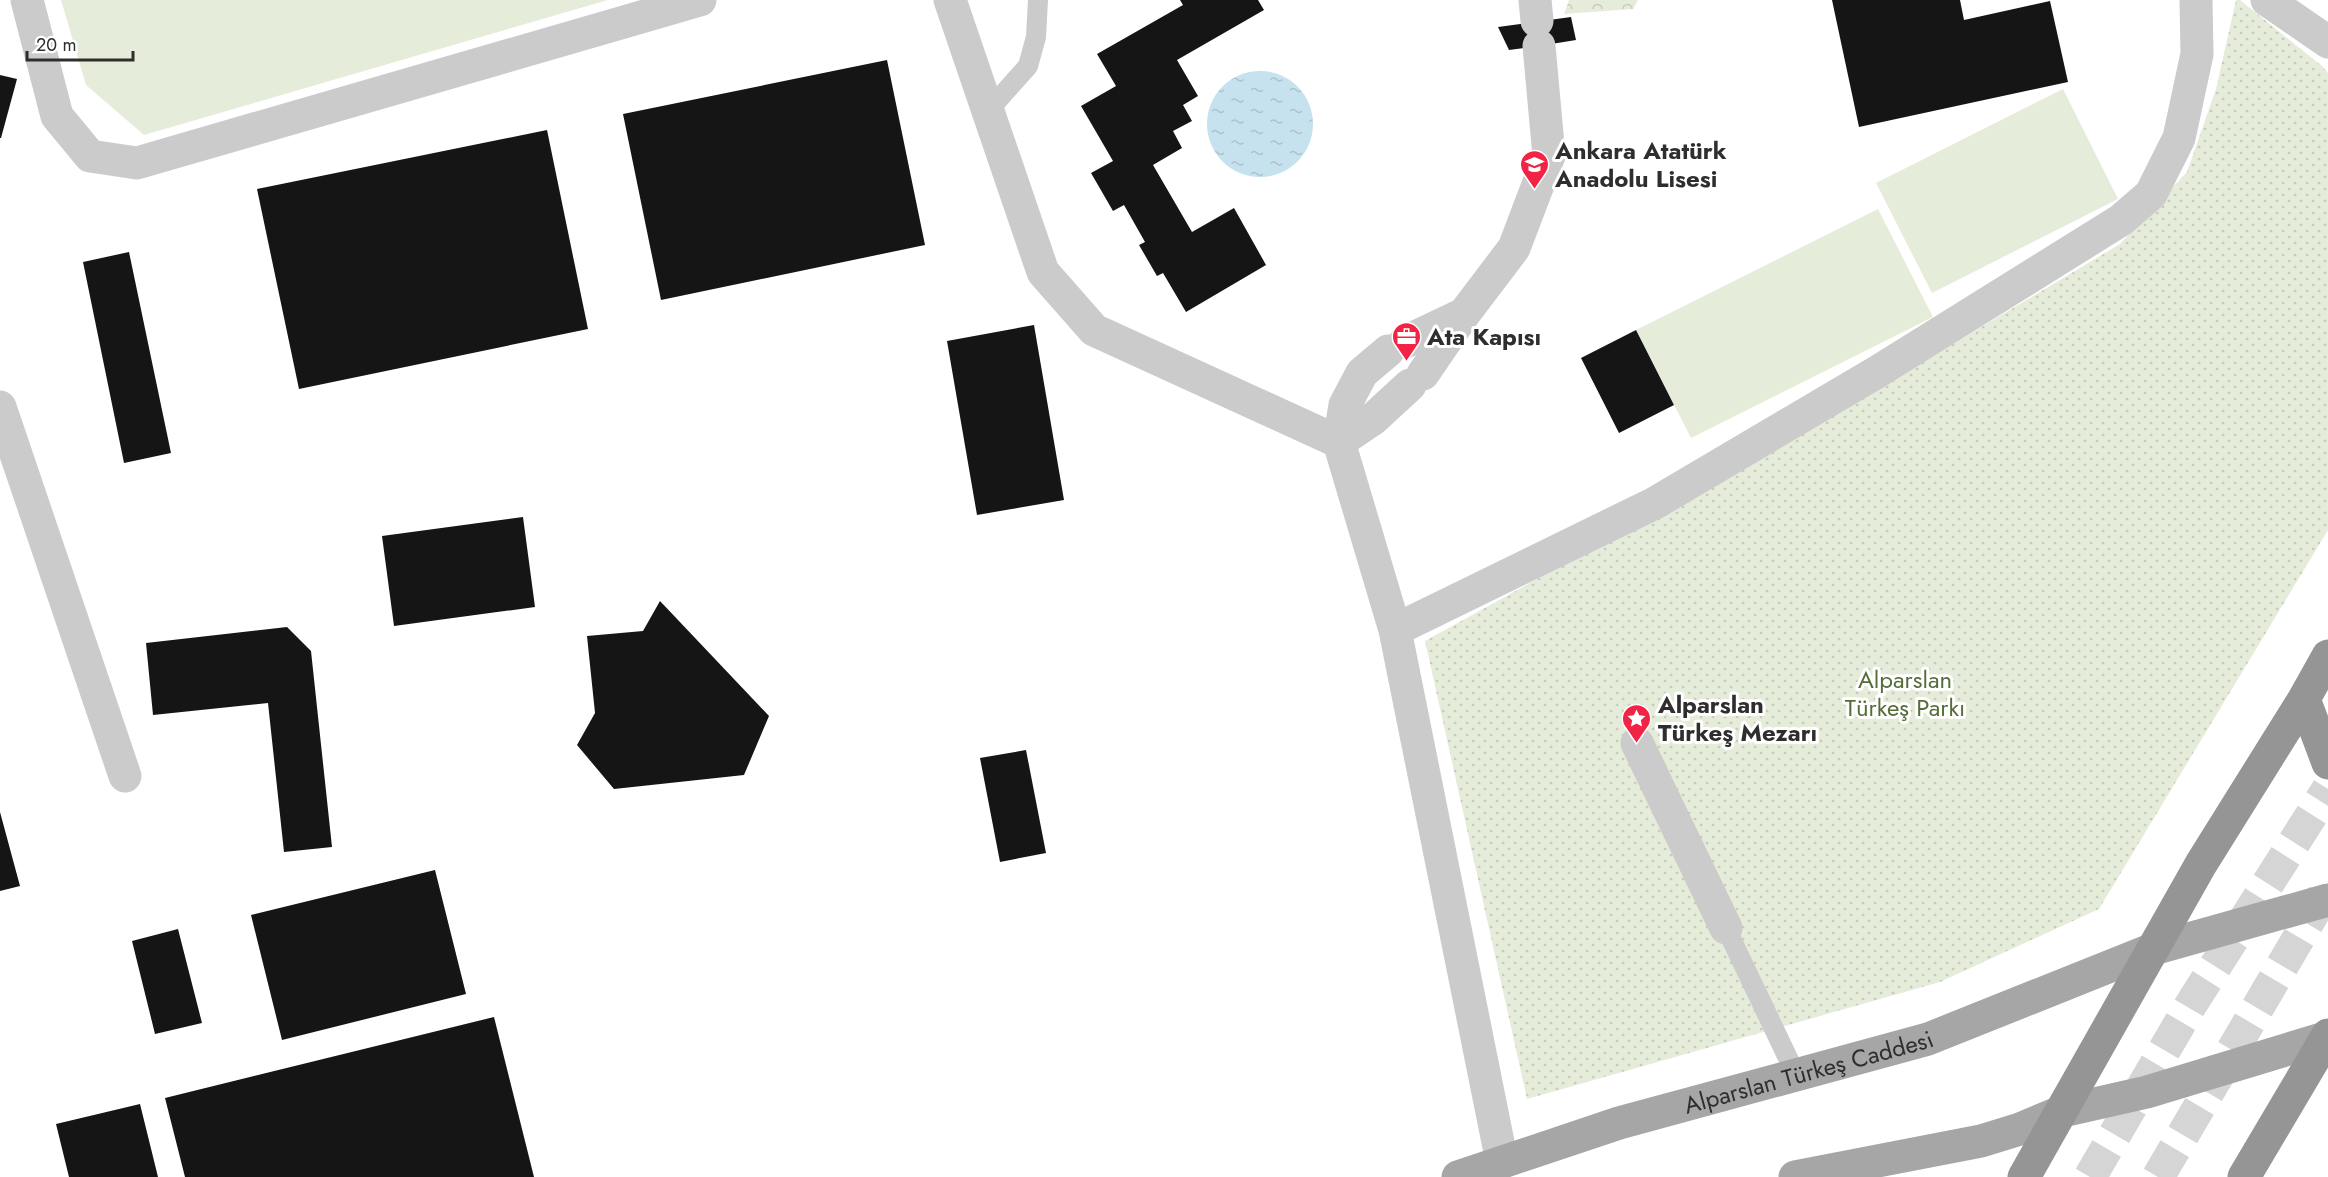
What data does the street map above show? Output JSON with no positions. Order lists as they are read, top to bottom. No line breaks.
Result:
{"streets":{"main road":["Alparslan Türkeş Caddesi"]},"parks":["Alparslan Türkeş Parkı"],"places":{"school or university":["Ankara Atatürk Anadolu Lisesi"],"office":["Ata Kapısı"],"place":["Alparslan Türkeş Mezarı"]},"scale_bar":"20 m"}
